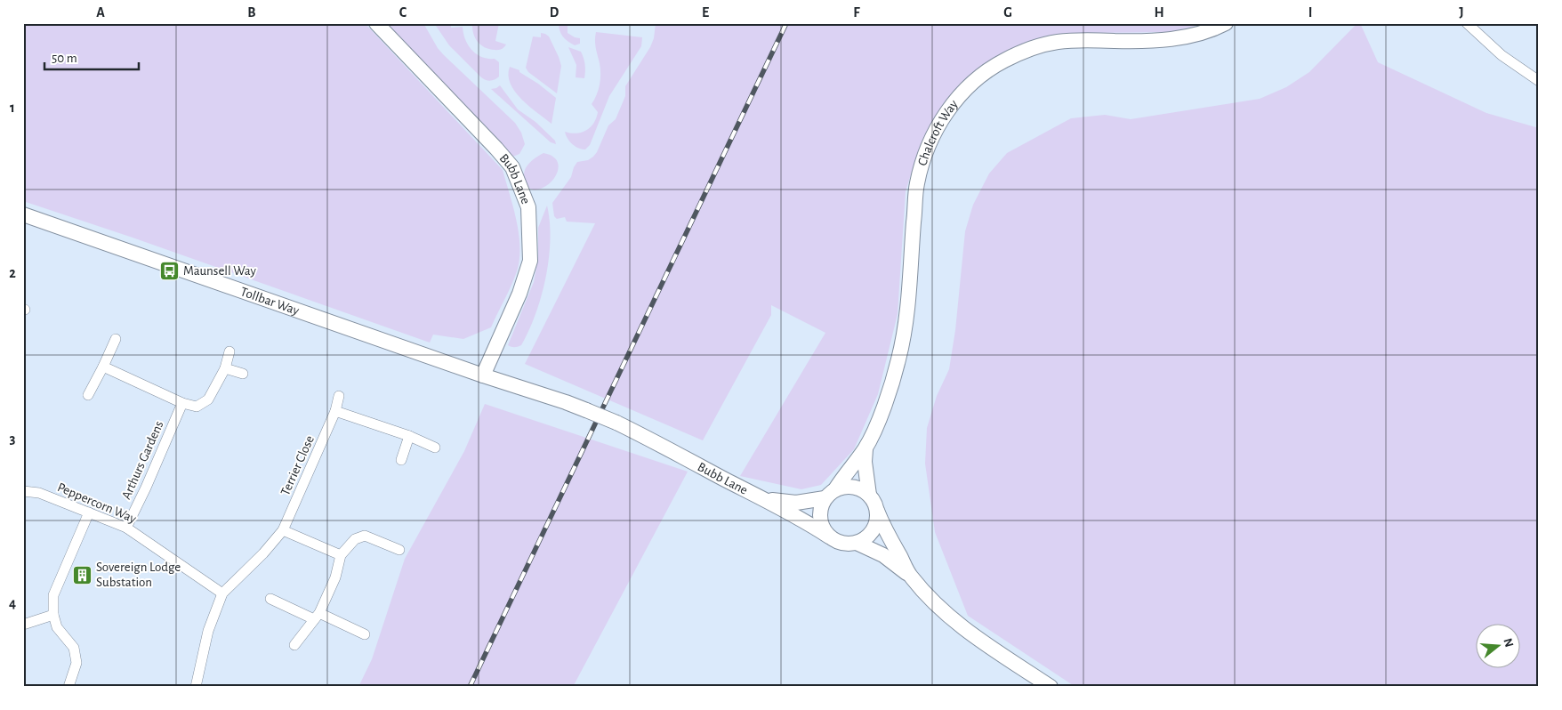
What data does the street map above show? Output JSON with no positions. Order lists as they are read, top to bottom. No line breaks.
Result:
{"streets":{"main road":["Chalcroft Way","Bubb Lane","Tollbar Way"],"street":["Arthurs Gardens","Terrier Close","Peppercorn Way"]},"crossings":[["Chalcroft Way","Bubb Lane"],["Bubb Lane","Tollbar Way"],["Arthurs Gardens","Peppercorn Way"],["Terrier Close","Peppercorn Way"]],"places":{"bus stop":["Maunsell Way"],"building":["Sovereign Lodge Substation"]},"scale_bar":"50 m","north":"right","grid":{"columns":["A","B","C","D","E","F","G","H","I","J"],"rows":["1","2","3","4"]}}
